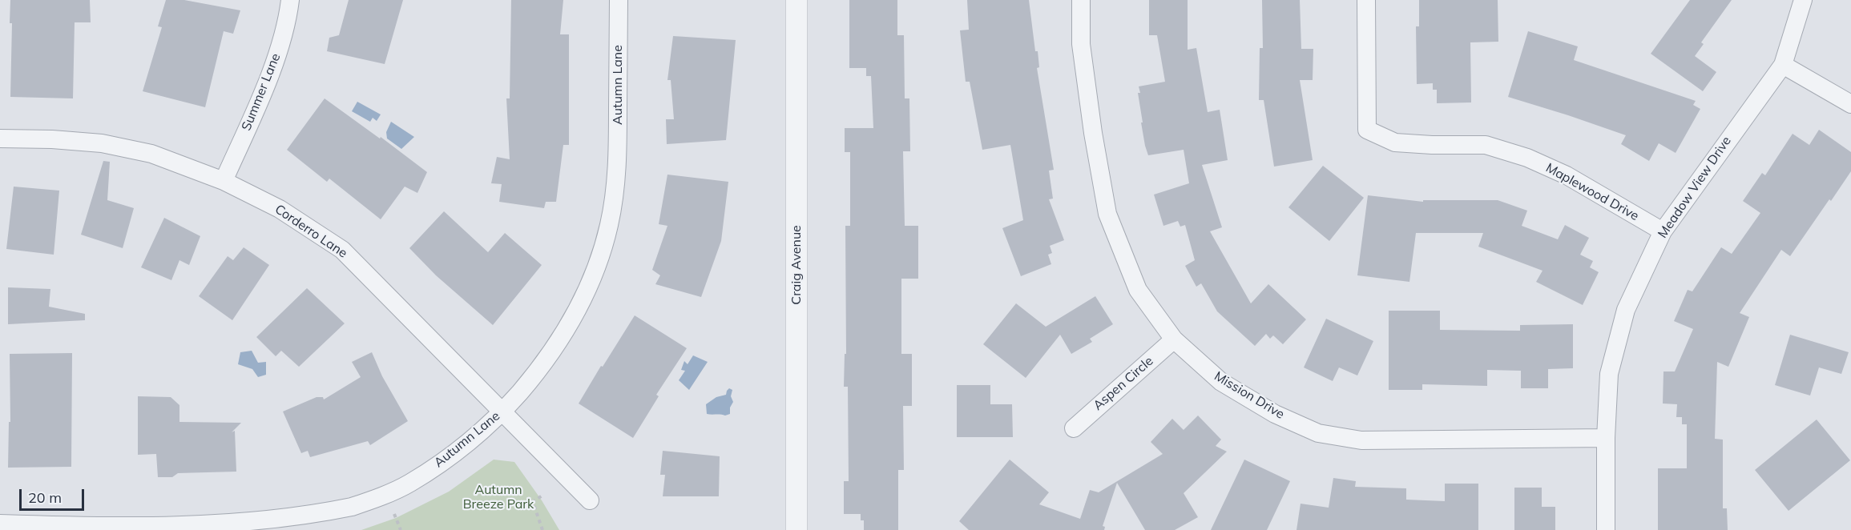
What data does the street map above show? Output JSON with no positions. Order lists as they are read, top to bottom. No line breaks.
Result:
{"streets":{"street":["Autumn Lane","Summer Lane","Meadow View Drive","Maplewood Drive","Corderro Lane","Craig Avenue","Aspen Circle","Mission Drive"]},"crossings":[["Autumn Lane","Corderro Lane"],["Summer Lane","Corderro Lane"],["Meadow View Drive","Maplewood Drive"],["Meadow View Drive","Mission Drive"],["Aspen Circle","Mission Drive"]],"parks":["Autumn Breeze Park"],"scale_bar":"20 m"}
